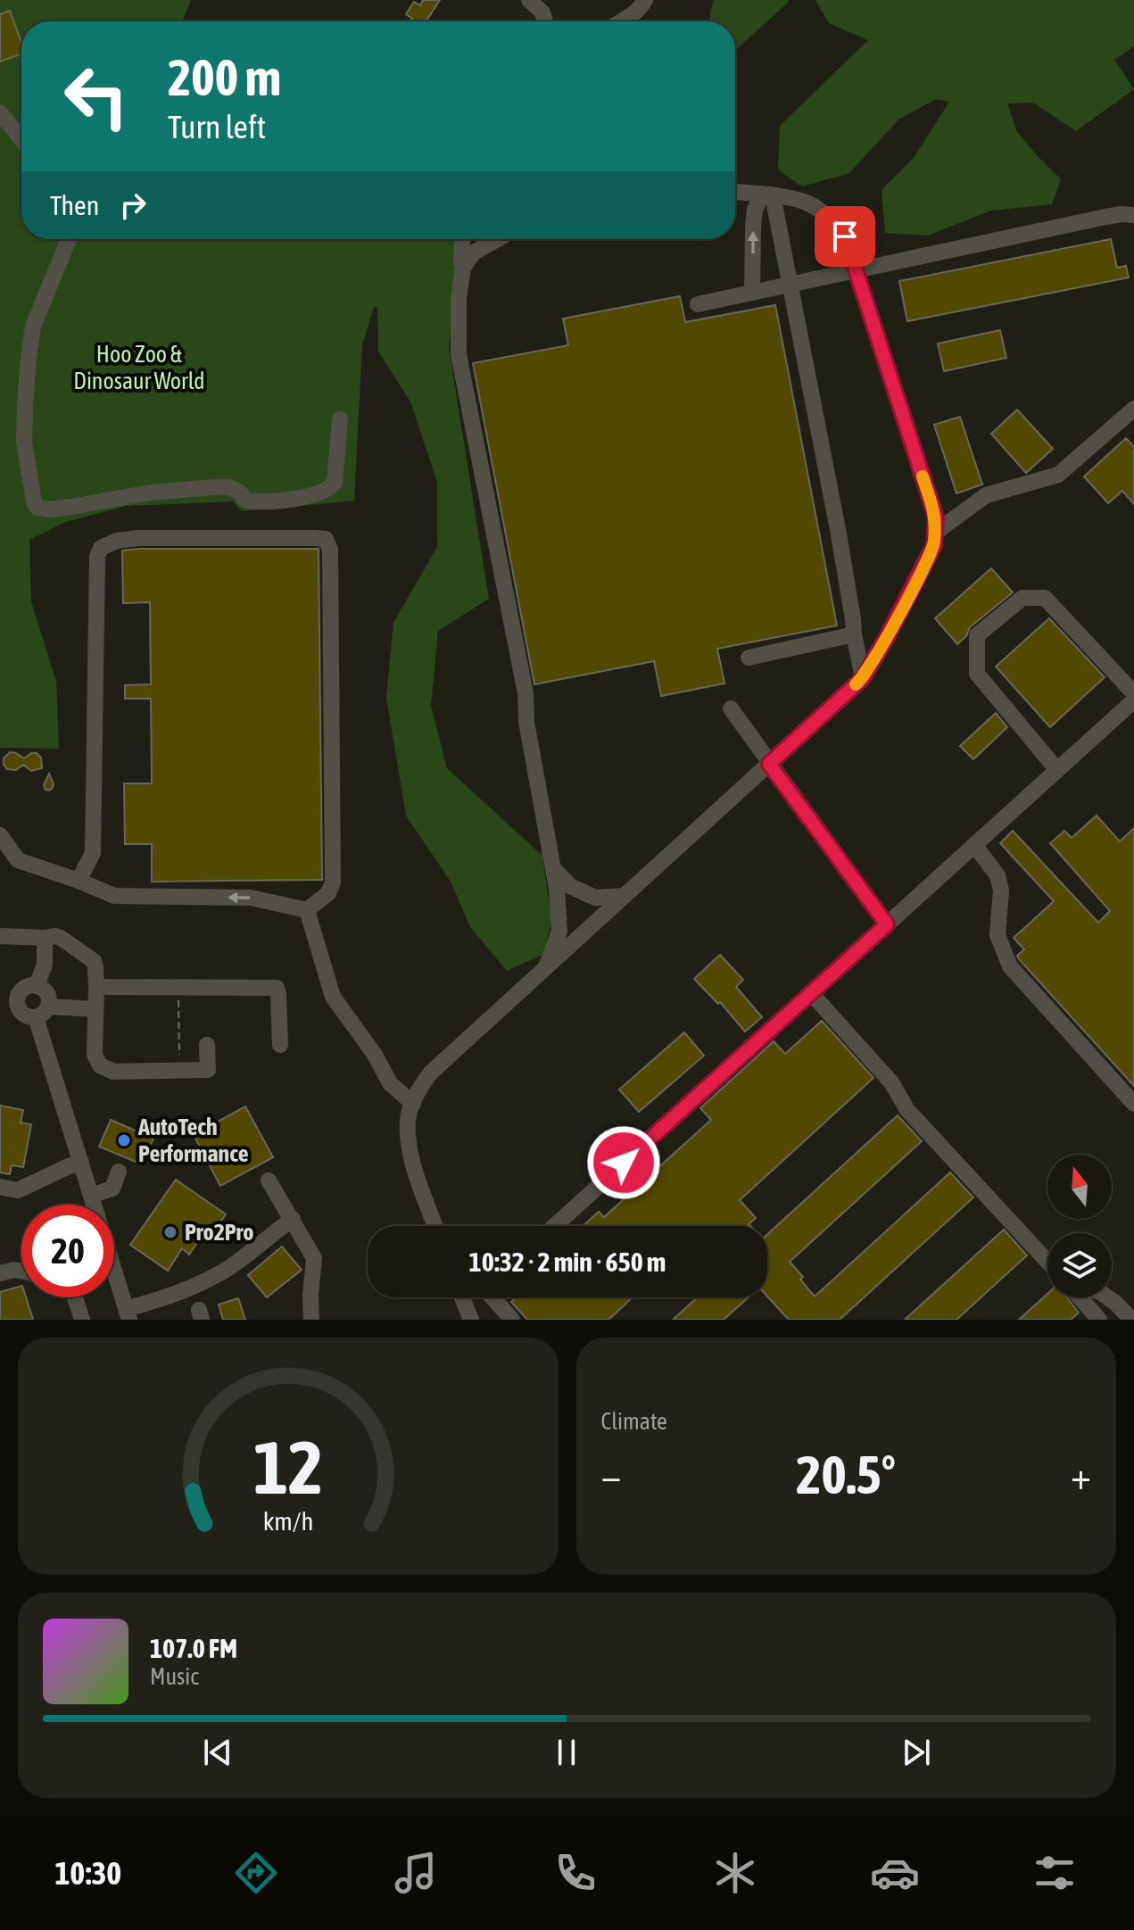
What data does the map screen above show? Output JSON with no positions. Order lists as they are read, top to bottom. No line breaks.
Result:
{"parks":["Hoo Zoo & Dinosaur World"],"places":["AutoTech Performance","Pro2Pro"],"north":"top","page":{"turn":["200 m","Turn left"],"then":"Then","limit":"20","trip":"10:32 · 2 min · 650 m","tile":"Climate","heat":["−","20.5°","+"],"song":["107.0 FM","Music"],"tabs":"10:30","gauge":["12","km/h"]}}
